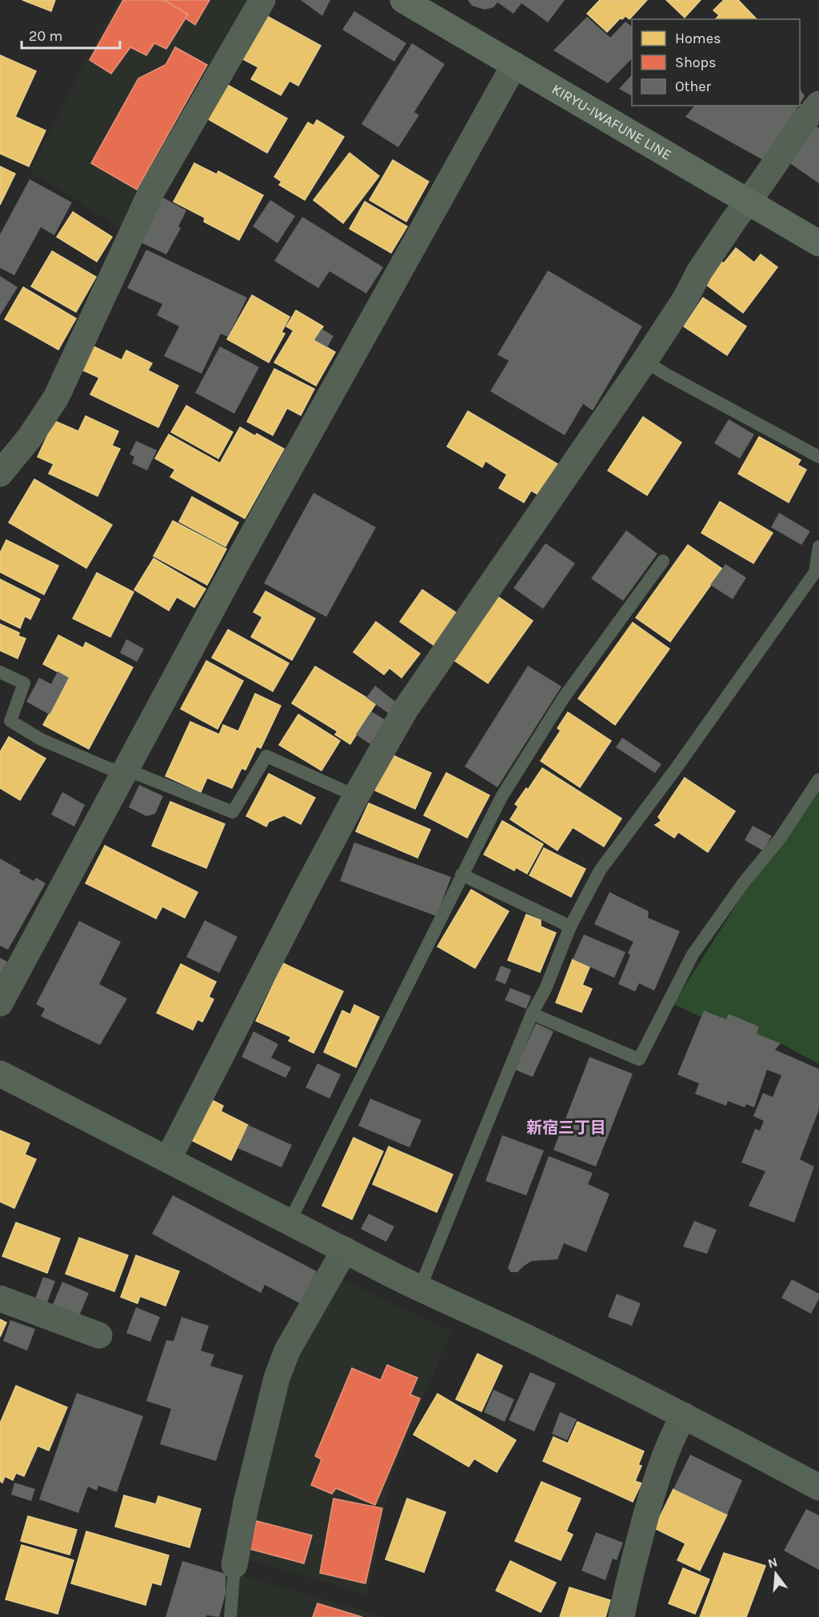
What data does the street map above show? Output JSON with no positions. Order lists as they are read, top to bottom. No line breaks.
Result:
{"streets":{"main road":["KIRYU-IWAFUNE LINE"]},"districts":["新宿三丁目"],"legend":["Homes","Shops","Other"],"scale_bar":"20 m","north":"top"}
